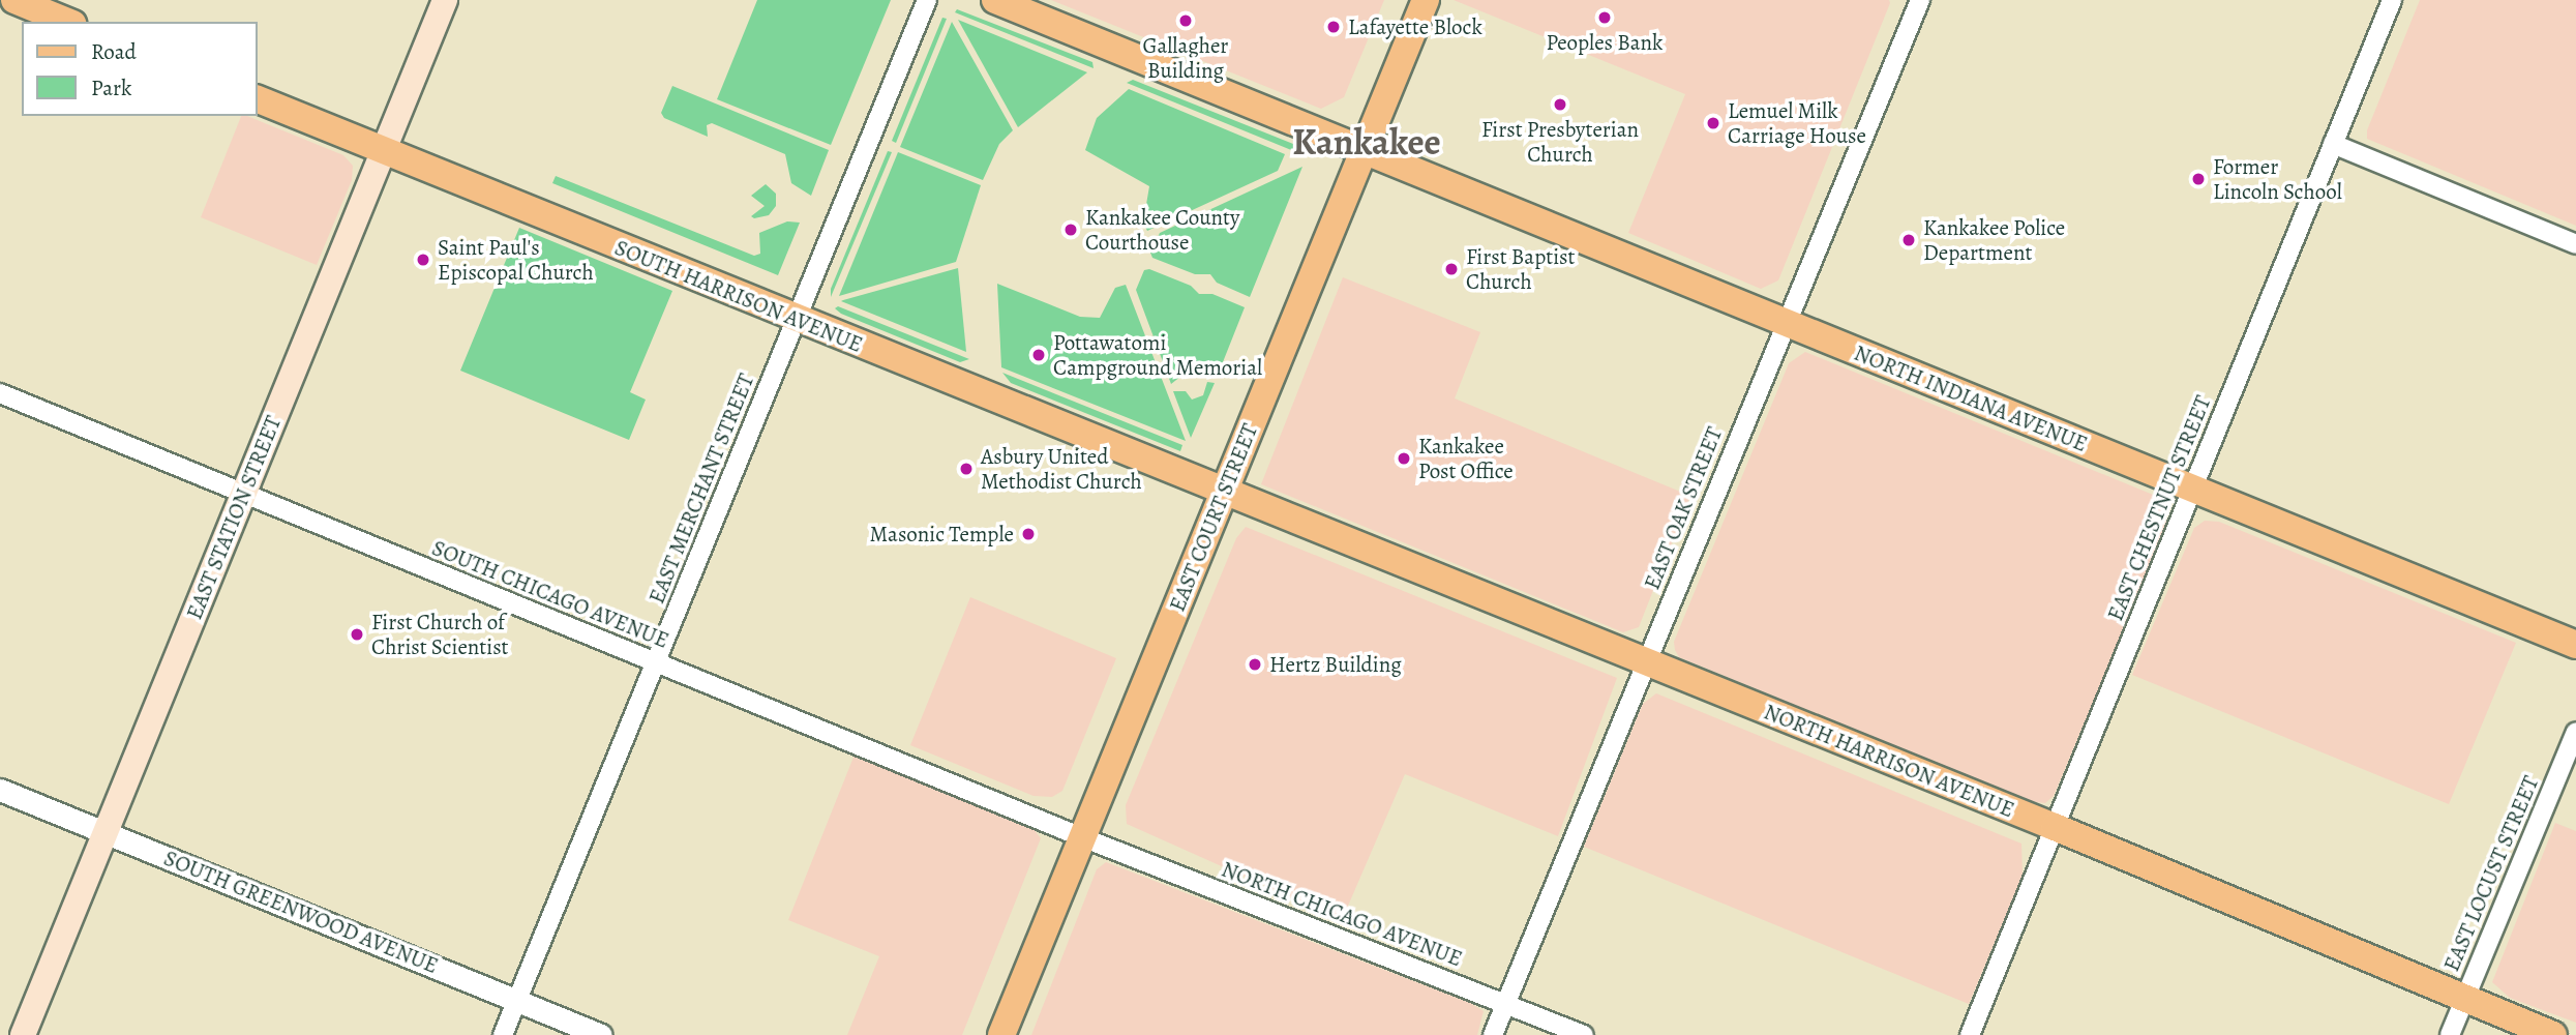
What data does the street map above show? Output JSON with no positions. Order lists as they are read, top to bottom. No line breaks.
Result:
{"streets":{"main road":["SOUTH HARRISON AVENUE","NORTH INDIANA AVENUE","EAST STATION STREET","EAST COURT STREET","NORTH HARRISON AVENUE"],"street":["EAST MERCHANT STREET","EAST OAK STREET","EAST CHESTNUT STREET","SOUTH CHICAGO AVENUE","EAST LOCUST STREET","SOUTH GREENWOOD AVENUE","NORTH CHICAGO AVENUE"]},"crossings":[["SOUTH HARRISON AVENUE","EAST MERCHANT STREET"],["SOUTH HARRISON AVENUE","EAST STATION STREET"],["SOUTH HARRISON AVENUE","EAST COURT STREET"],["SOUTH HARRISON AVENUE","NORTH HARRISON AVENUE"],["NORTH INDIANA AVENUE","EAST OAK STREET"],["NORTH INDIANA AVENUE","EAST CHESTNUT STREET"],["NORTH INDIANA AVENUE","EAST COURT STREET"],["EAST MERCHANT STREET","SOUTH CHICAGO AVENUE"],["EAST MERCHANT STREET","SOUTH GREENWOOD AVENUE"],["EAST OAK STREET","NORTH HARRISON AVENUE"],["EAST OAK STREET","NORTH CHICAGO AVENUE"],["EAST CHESTNUT STREET","NORTH HARRISON AVENUE"],["EAST STATION STREET","SOUTH CHICAGO AVENUE"],["EAST STATION STREET","SOUTH GREENWOOD AVENUE"],["EAST COURT STREET","SOUTH CHICAGO AVENUE"],["EAST COURT STREET","NORTH HARRISON AVENUE"],["EAST COURT STREET","NORTH CHICAGO AVENUE"],["SOUTH CHICAGO AVENUE","NORTH CHICAGO AVENUE"],["NORTH HARRISON AVENUE","EAST LOCUST STREET"]],"districts":["Kankakee"],"places":["Peoples Bank","Gallagher Building","Lafayette Block","First Presbyterian Church","Lemuel Milk Carriage House","Former Lincoln School","Kankakee County Courthouse","Kankakee Police Department","Saint Paul's Episcopal Church","First Baptist Church","Pottawatomi Campground Memorial","Kankakee Post Office","Asbury United Methodist Church","Masonic Temple","First Church of Christ Scientist","Hertz Building"],"legend":["Road","Park"]}
